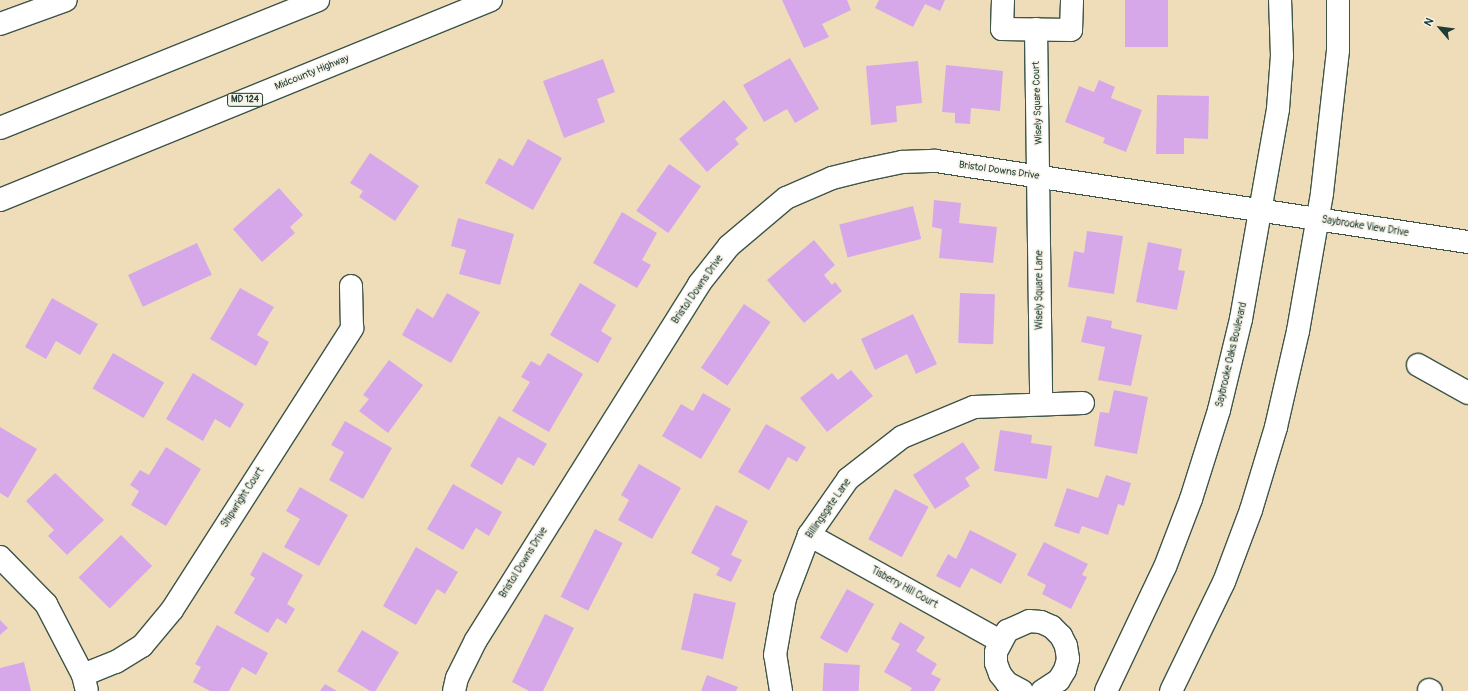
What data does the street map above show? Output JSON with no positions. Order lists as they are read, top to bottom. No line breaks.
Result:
{"streets":{"street":["Midcounty Highway","MD 124","Wisely Square Court","Bristol Downs Drive","Saybrooke View Drive","Wisely Square Lane","Saybrooke Oaks Boulevard","Shipwright Court","Billingsgate Lane","Tisberry Hill Court"]},"crossings":[["Wisely Square Court","Bristol Downs Drive"],["Wisely Square Court","Wisely Square Lane"],["Bristol Downs Drive","Saybrooke View Drive"],["Bristol Downs Drive","Wisely Square Lane"],["Bristol Downs Drive","Saybrooke Oaks Boulevard"],["Saybrooke View Drive","Saybrooke Oaks Boulevard"],["Wisely Square Lane","Billingsgate Lane"],["Billingsgate Lane","Tisberry Hill Court"]],"north":"top left"}
